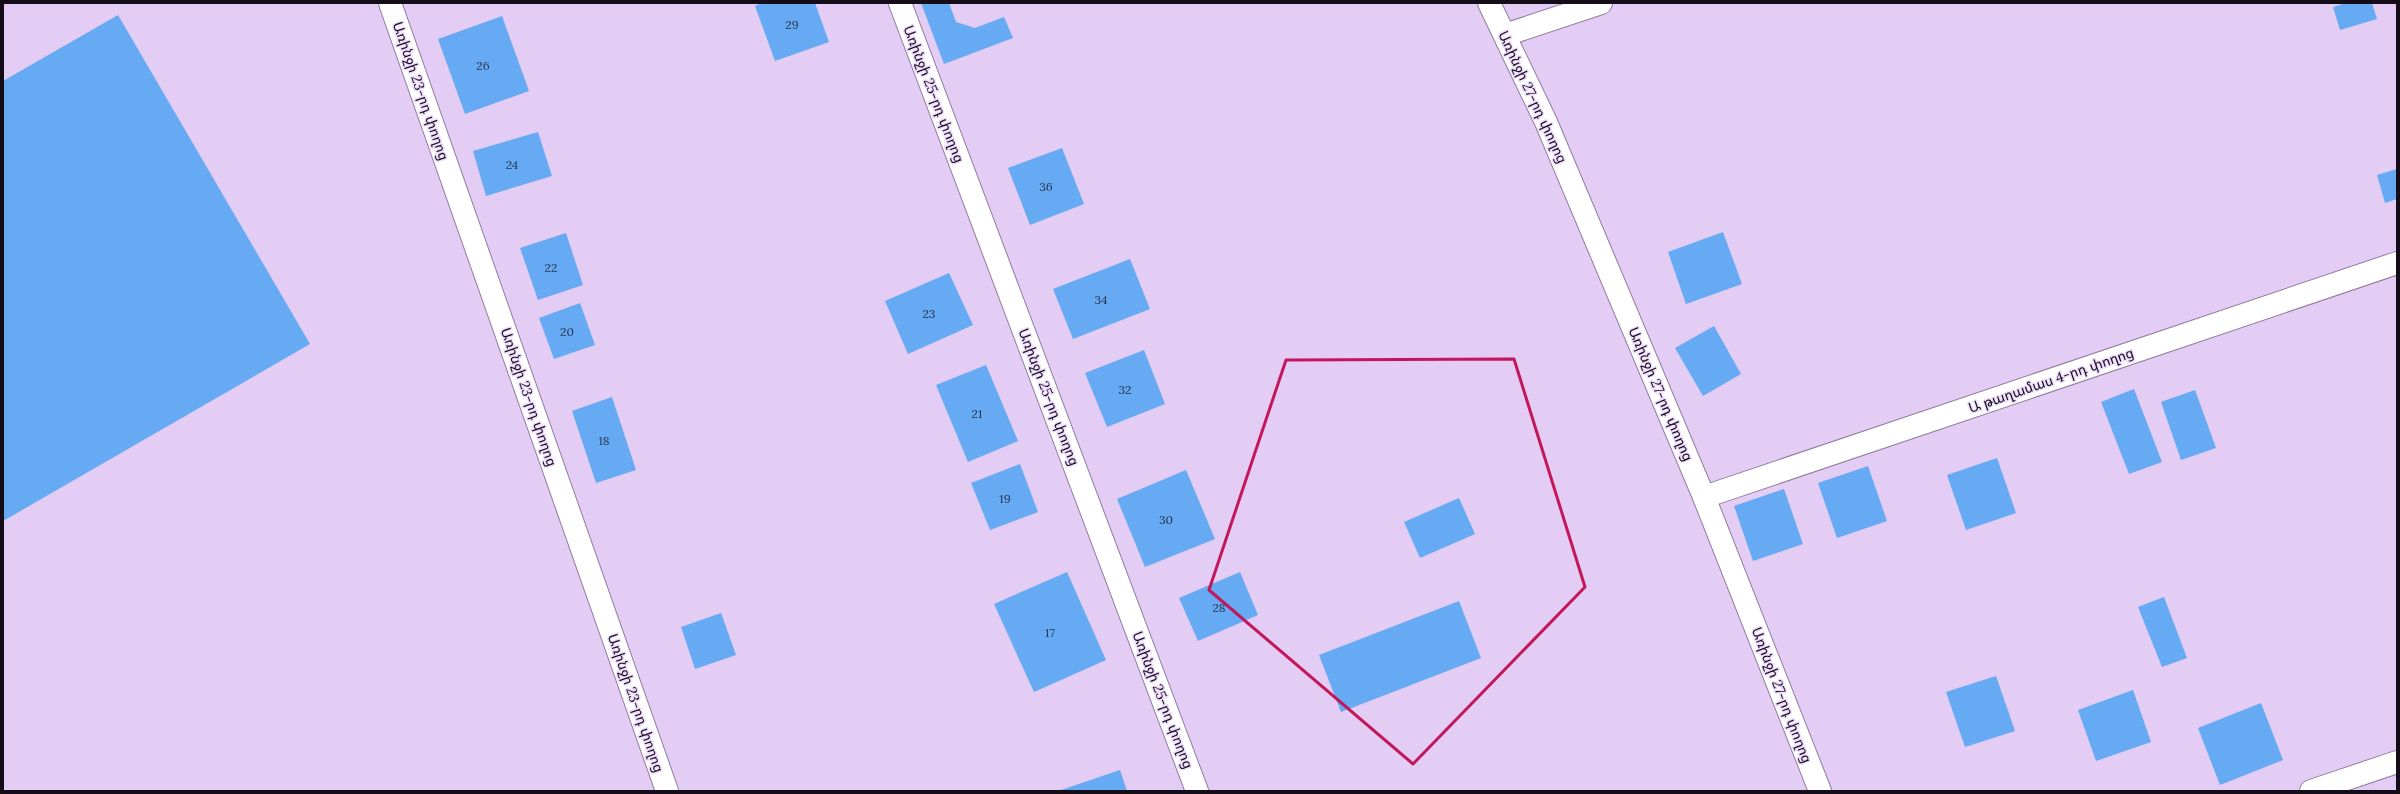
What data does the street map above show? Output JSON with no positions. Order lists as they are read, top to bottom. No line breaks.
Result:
{"streets":{"street":["Առինջի 23-րդ փողոց","Առինջի 25-րդ փողոց","Առինջի 27-րդ փողոց","Ա թաղամաս 4-րդ փողոց"]},"crossings":[["Առինջի 27-րդ փողոց","Ա թաղամաս 4-րդ փողոց"]],"house_numbers":["29","26","24","36","22","34","23","20","32","21","18","19","30","28","17"]}
